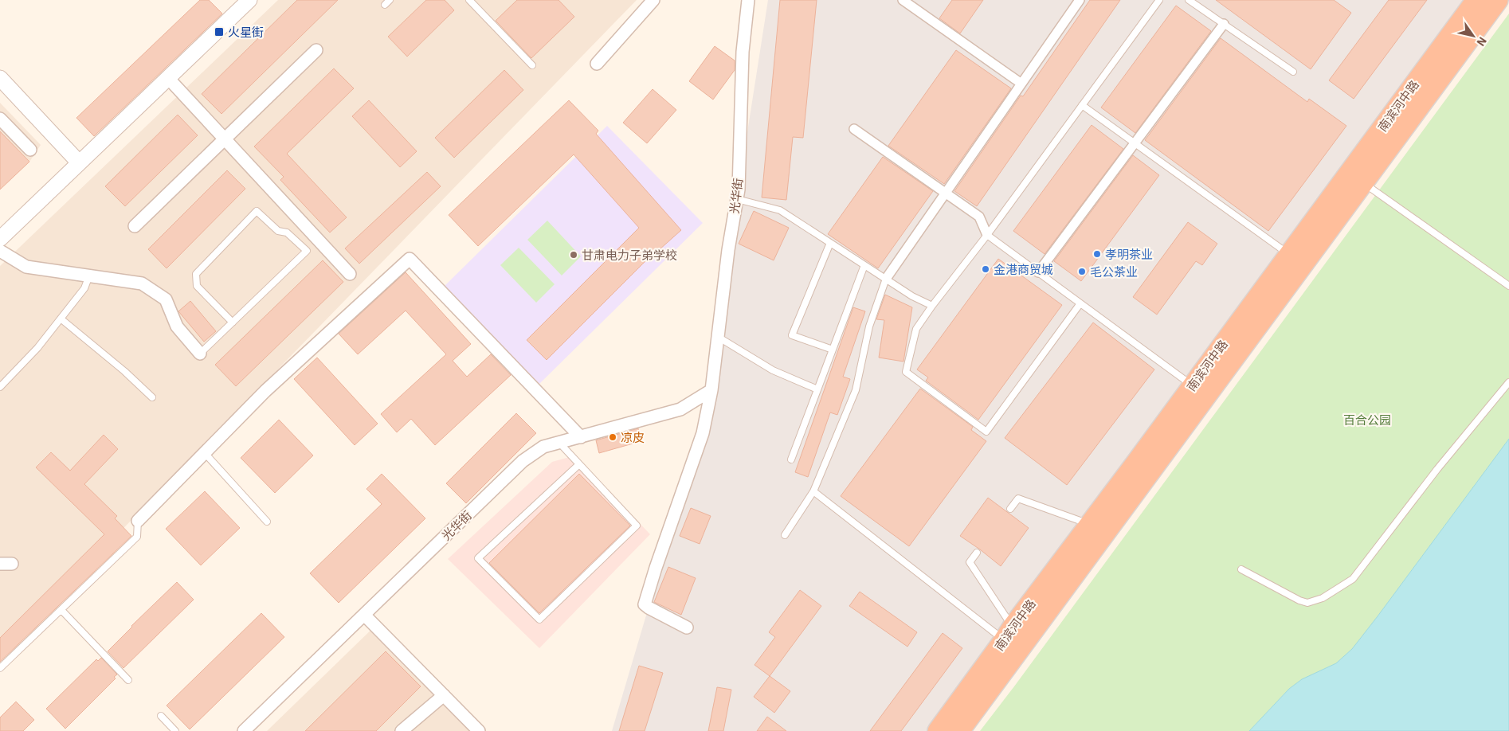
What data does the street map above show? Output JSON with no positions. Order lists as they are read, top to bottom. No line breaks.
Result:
{"streets":{"highway":["南滨河中路"],"street":["光华街"]},"parks":["百合公园"],"places":{"transit":["火星街"],"other":["孝明茶业","甘肃电力子弟学校","金港商贸城","毛公茶业","凉皮"]},"north":"bottom right"}
